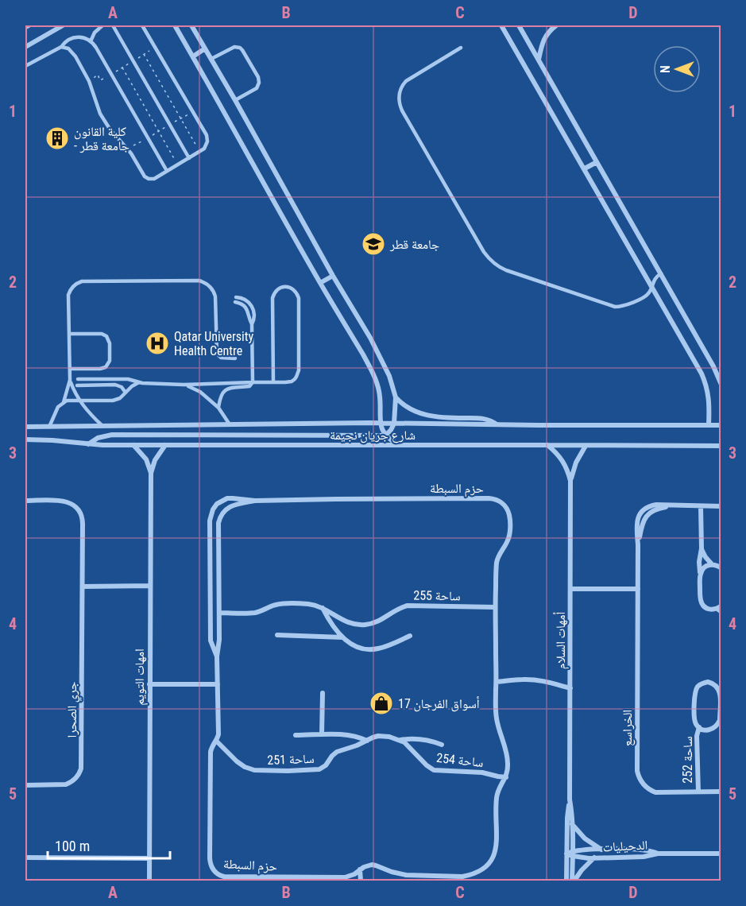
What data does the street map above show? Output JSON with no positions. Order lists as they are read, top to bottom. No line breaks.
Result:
{"streets":{"street":["شارع جريان نجيمة","حزم السبطة","ساحة 255","أمهات السلام","امهات التويم","جري الصحرا","الخراسع","ساحة 251","ساحة 254","ساحة 252","الدحيليات"]},"crossings":[["شارع جريان نجيمة","أمهات السلام"],["شارع جريان نجيمة","امهات التويم"],["حزم السبطة","ساحة 255"],["حزم السبطة","ساحة 251"],["حزم السبطة","ساحة 254"],["أمهات السلام","الدحيليات"],["الخراسع","ساحة 252"]],"places":{"building":["كلية القانون - جامعة قطر"],"school or university":["جامعة قطر"],"hospital":["Qatar University Health Centre"],"shop":["أسواق الفرجان 17"]},"scale_bar":"100 m","north":"left","grid":{"columns":["A","B","C","D"],"rows":["1","2","3","4","5"]}}
